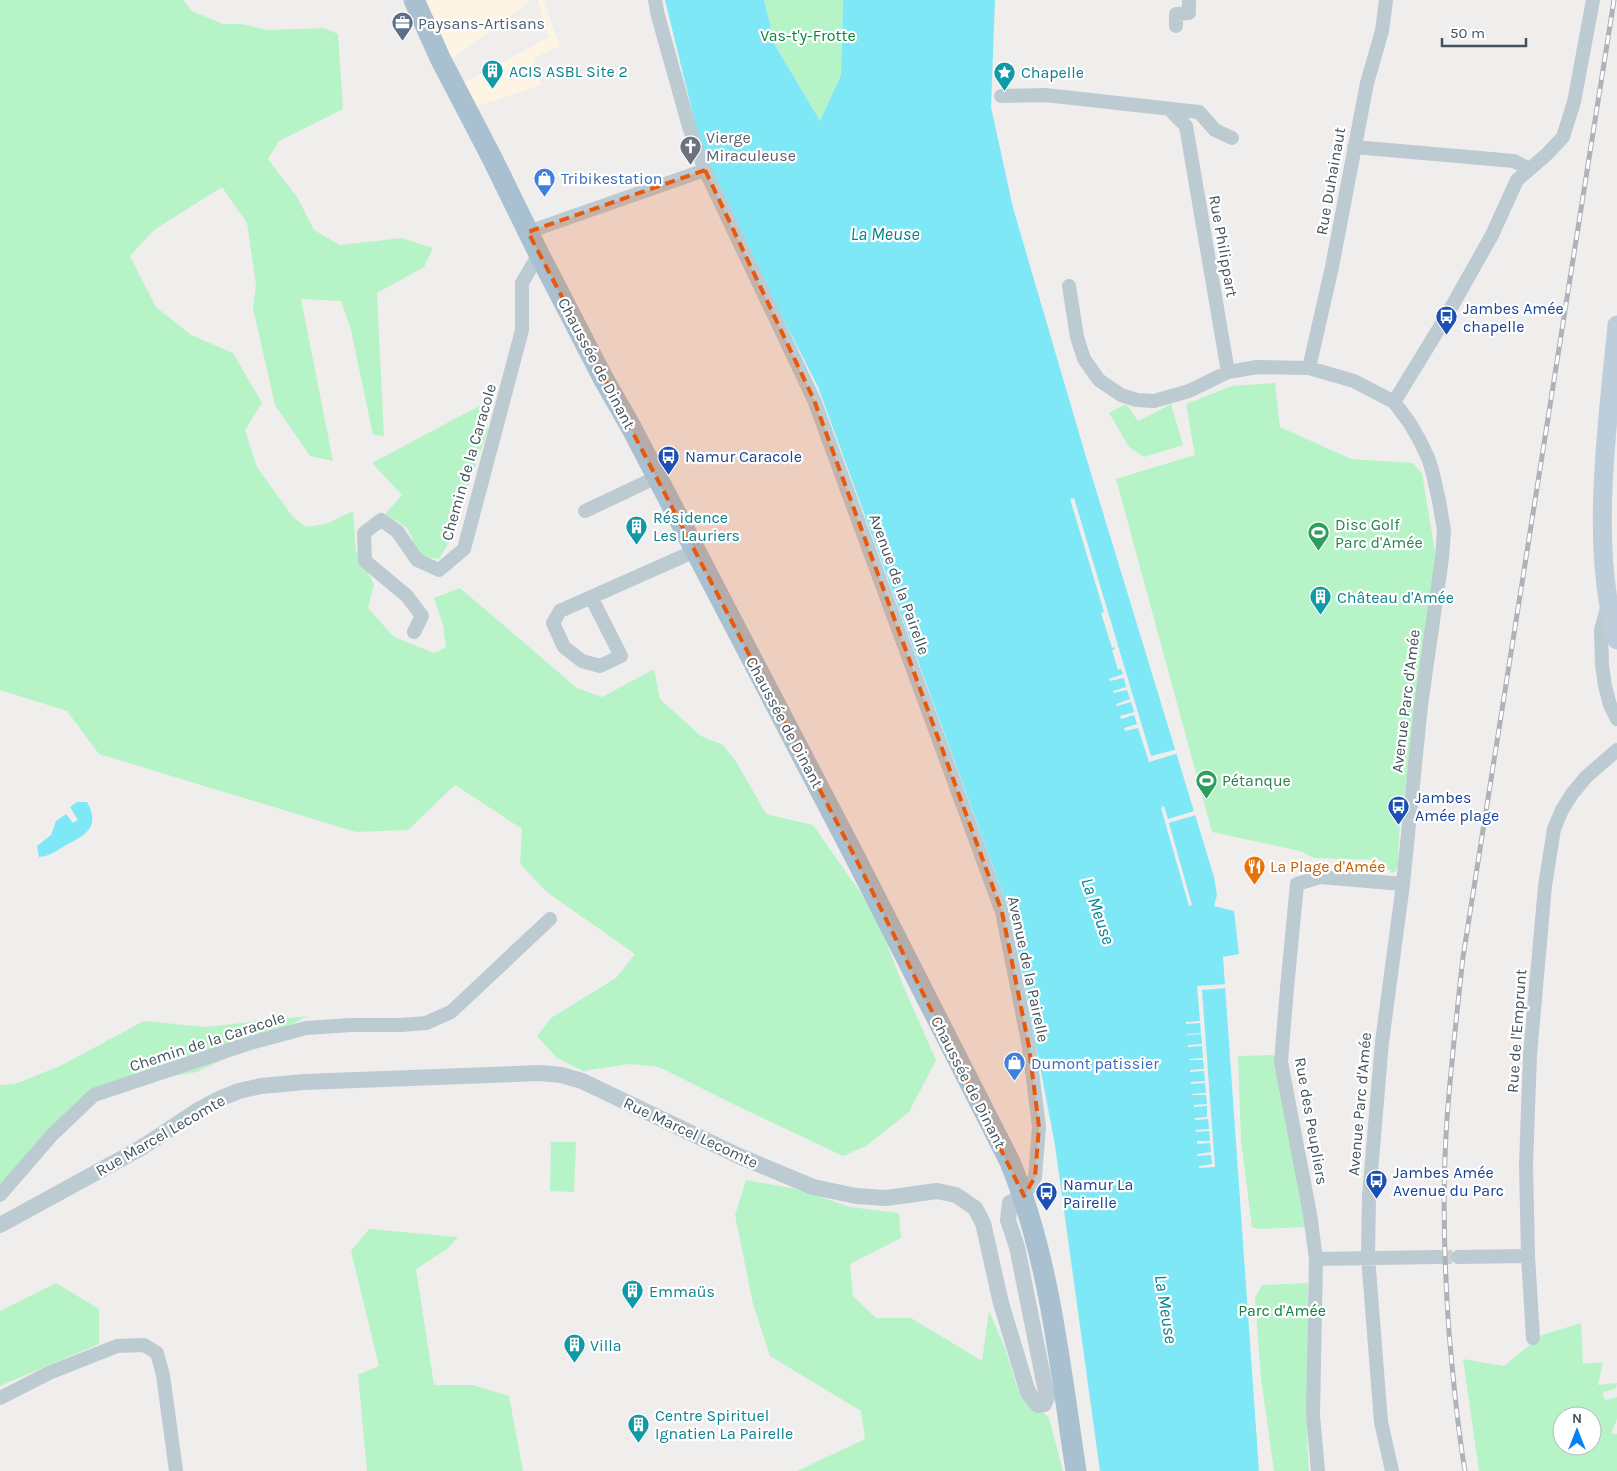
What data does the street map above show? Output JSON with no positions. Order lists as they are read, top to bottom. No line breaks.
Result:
{"streets":{"main road":["Chaussée de Dinant"],"street":["Rue Duhainaut","Rue Philippart","Chemin de la Caracole","Avenue de la Pairelle","Avenue Parc d'Amée","Rue de l'Emprunt","Rue des Peupliers","Rue Marcel Lecomte"]},"crossings":[["Chaussée de Dinant","Chemin de la Caracole"],["Chaussée de Dinant","Avenue de la Pairelle"],["Chaussée de Dinant","Rue Marcel Lecomte"],["Avenue de la Pairelle","Rue Marcel Lecomte"],["Avenue Parc d'Amée","Rue des Peupliers"]],"water":["La Meuse"],"parks":["Vas-t'y-Frotte","Parc d'Amée"],"places":{"office":["Paysans-Artisans"],"building":["ACIS ASBL Site 2","Résidence Les Lauriers","Château d'Amée","Emmaüs","Villa","Centre Spirituel Ignatien La Pairelle"],"place":["Chapelle"],"church":["Vierge Miraculeuse"],"shop":["Tribikestation","Dumont patissier"],"bus stop":["Jambes Amée chapelle","Namur Caracole","Jambes Amée plage","Jambes Amée Avenue du Parc","Namur La Pairelle"],"sports":["Disc Golf Parc d'Amée","Pétanque"],"restaurant":["La Plage d'Amée"]},"scale_bar":"50 m","north":"top"}
